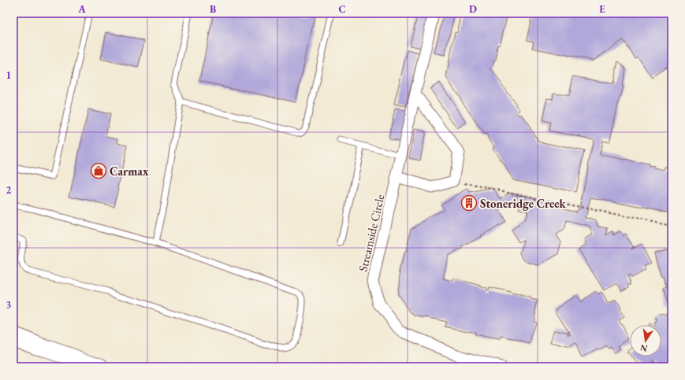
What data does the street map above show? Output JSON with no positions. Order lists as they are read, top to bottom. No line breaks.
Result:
{"streets":{"street":["Streamside Circle"]},"places":{"shop":["Carmax"],"building":["Stoneridge Creek"]},"north":"bottom","grid":{"columns":["A","B","C","D","E"],"rows":["1","2","3"]}}
